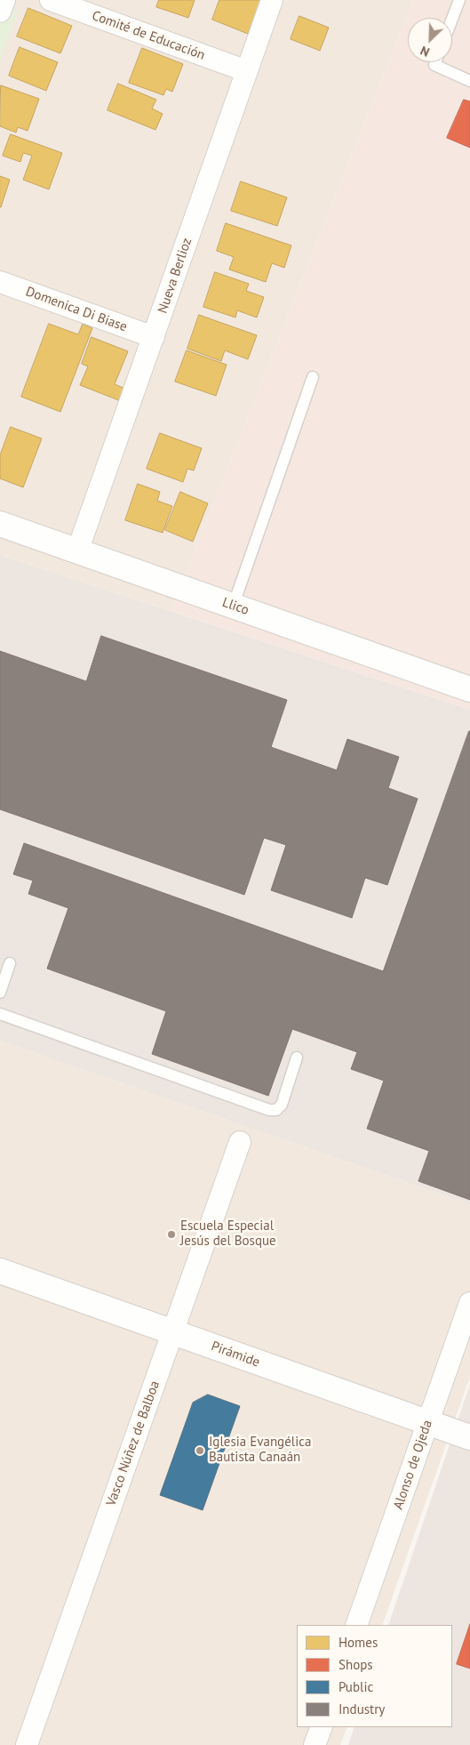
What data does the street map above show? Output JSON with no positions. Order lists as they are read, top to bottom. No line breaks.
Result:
{"streets":{"street":["Comité de Educación","Nueva Berlioz","Domenica Di Biase","Llico","Pirámide","Vasco Núñez de Balboa","Alonso de Ojeda"]},"crossings":[["Comité de Educación","Nueva Berlioz"],["Nueva Berlioz","Domenica Di Biase"],["Nueva Berlioz","Llico"],["Pirámide","Vasco Núñez de Balboa"],["Pirámide","Alonso de Ojeda"]],"places":["Escuela Especial Jesús del Bosque","Iglesia Evangélica Bautista Canaán"],"legend":["Homes","Shops","Public","Industry"],"north":"bottom left"}
